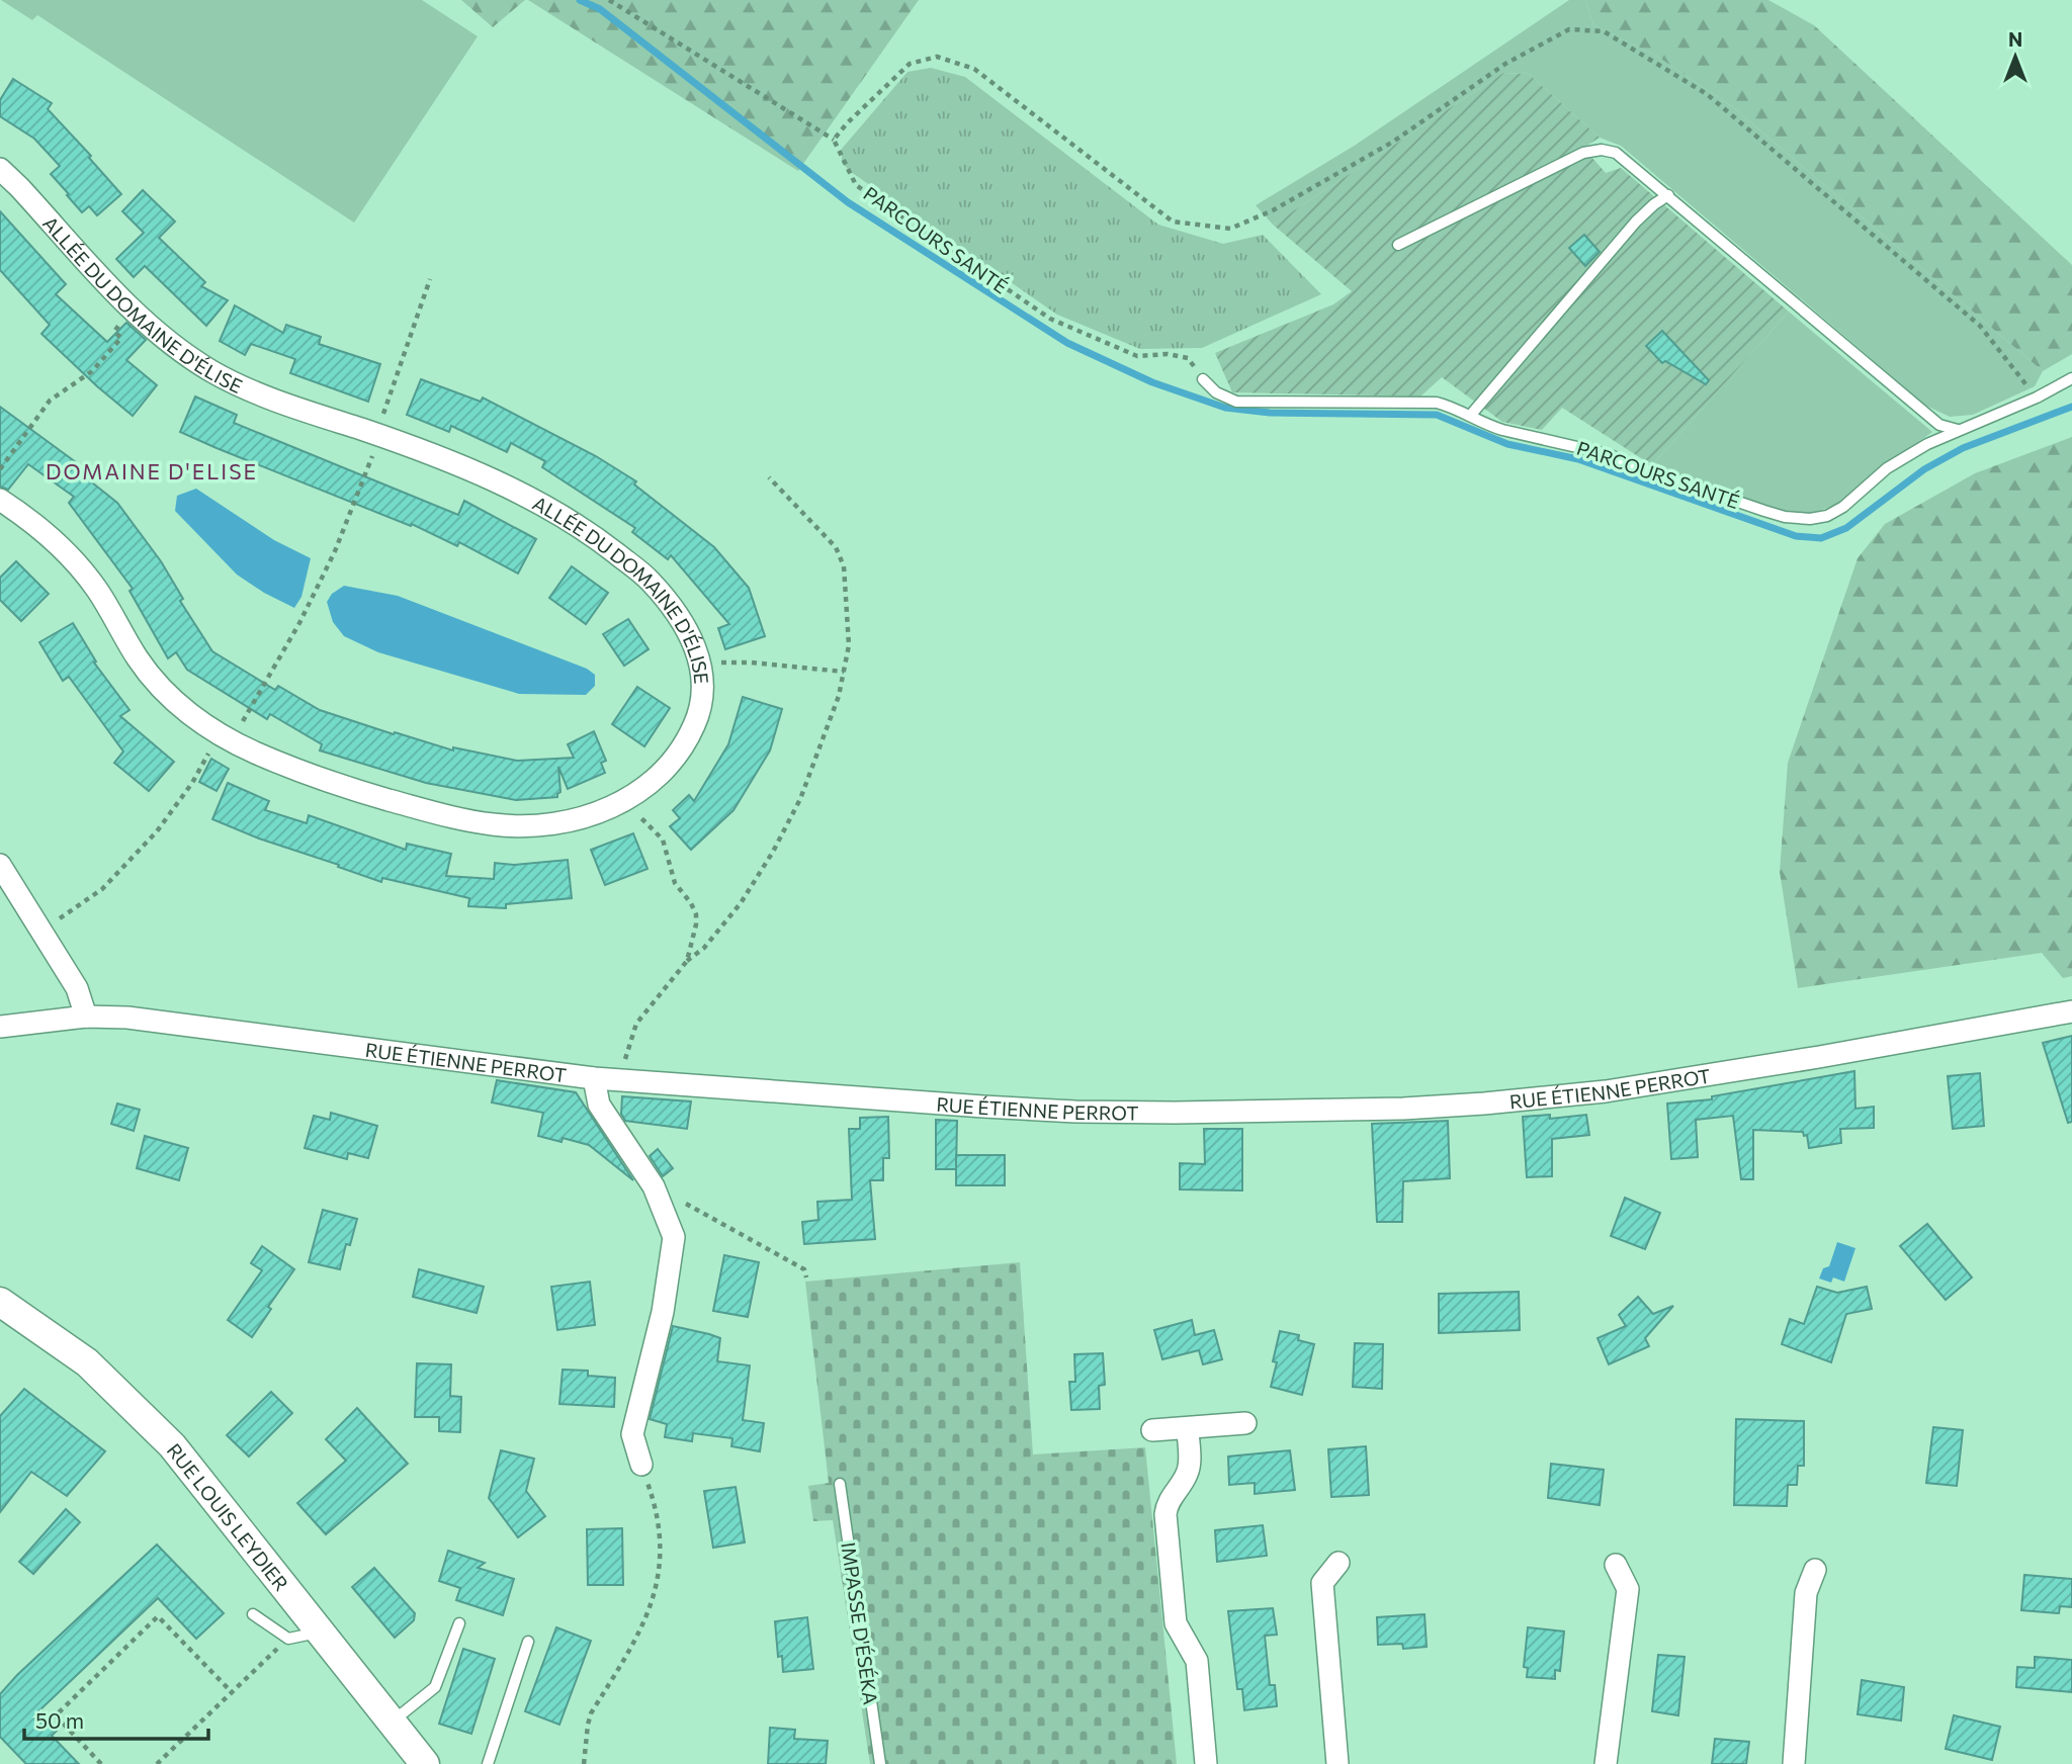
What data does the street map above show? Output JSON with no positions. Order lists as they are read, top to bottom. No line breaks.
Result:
{"streets":{"street":["ALLÉE DU DOMAINE D'ÉLISE","RUE ÉTIENNE PERROT","RUE LOUIS LEYDIER"],"lane":["PARCOURS SANTÉ","IMPASSE D'ÉSÉKA"]},"districts":["DOMAINE D'ELISE"],"scale_bar":"50 m","north":"top"}
